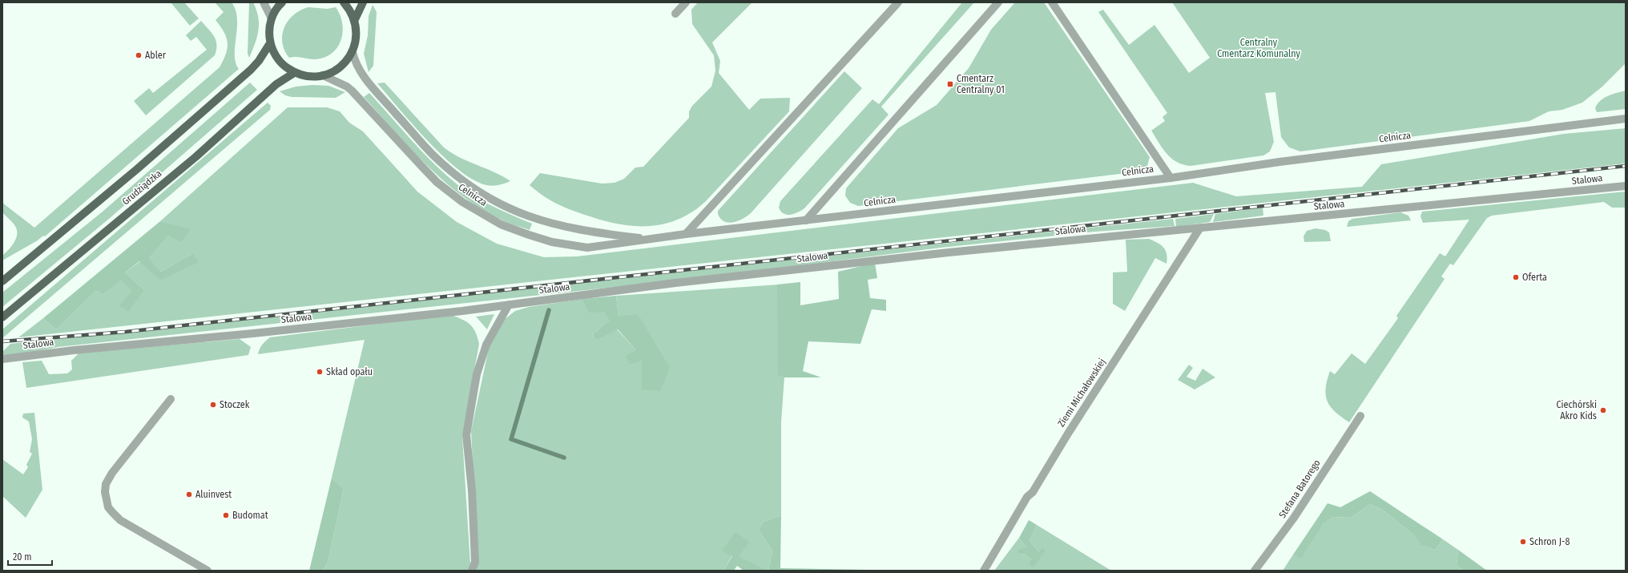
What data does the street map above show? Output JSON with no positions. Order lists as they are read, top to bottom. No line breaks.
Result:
{"streets":{"main road":["Grudziądzka"],"street":["Celnicza","Stalowa","Ziemi Michałowskiej","Stefana Batorego"]},"crossings":[["Stalowa","Ziemi Michałowskiej"]],"parks":["Centralny Cmentarz Komunalny"],"places":{"other":["Abler","Oferta","Skład opału","Stoczek","Ciechórski Akro Kids","Aluinvest","Budomat","Schron J-8"],"transit":["Cmentarz Centralny 01"]},"scale_bar":"20 m"}
